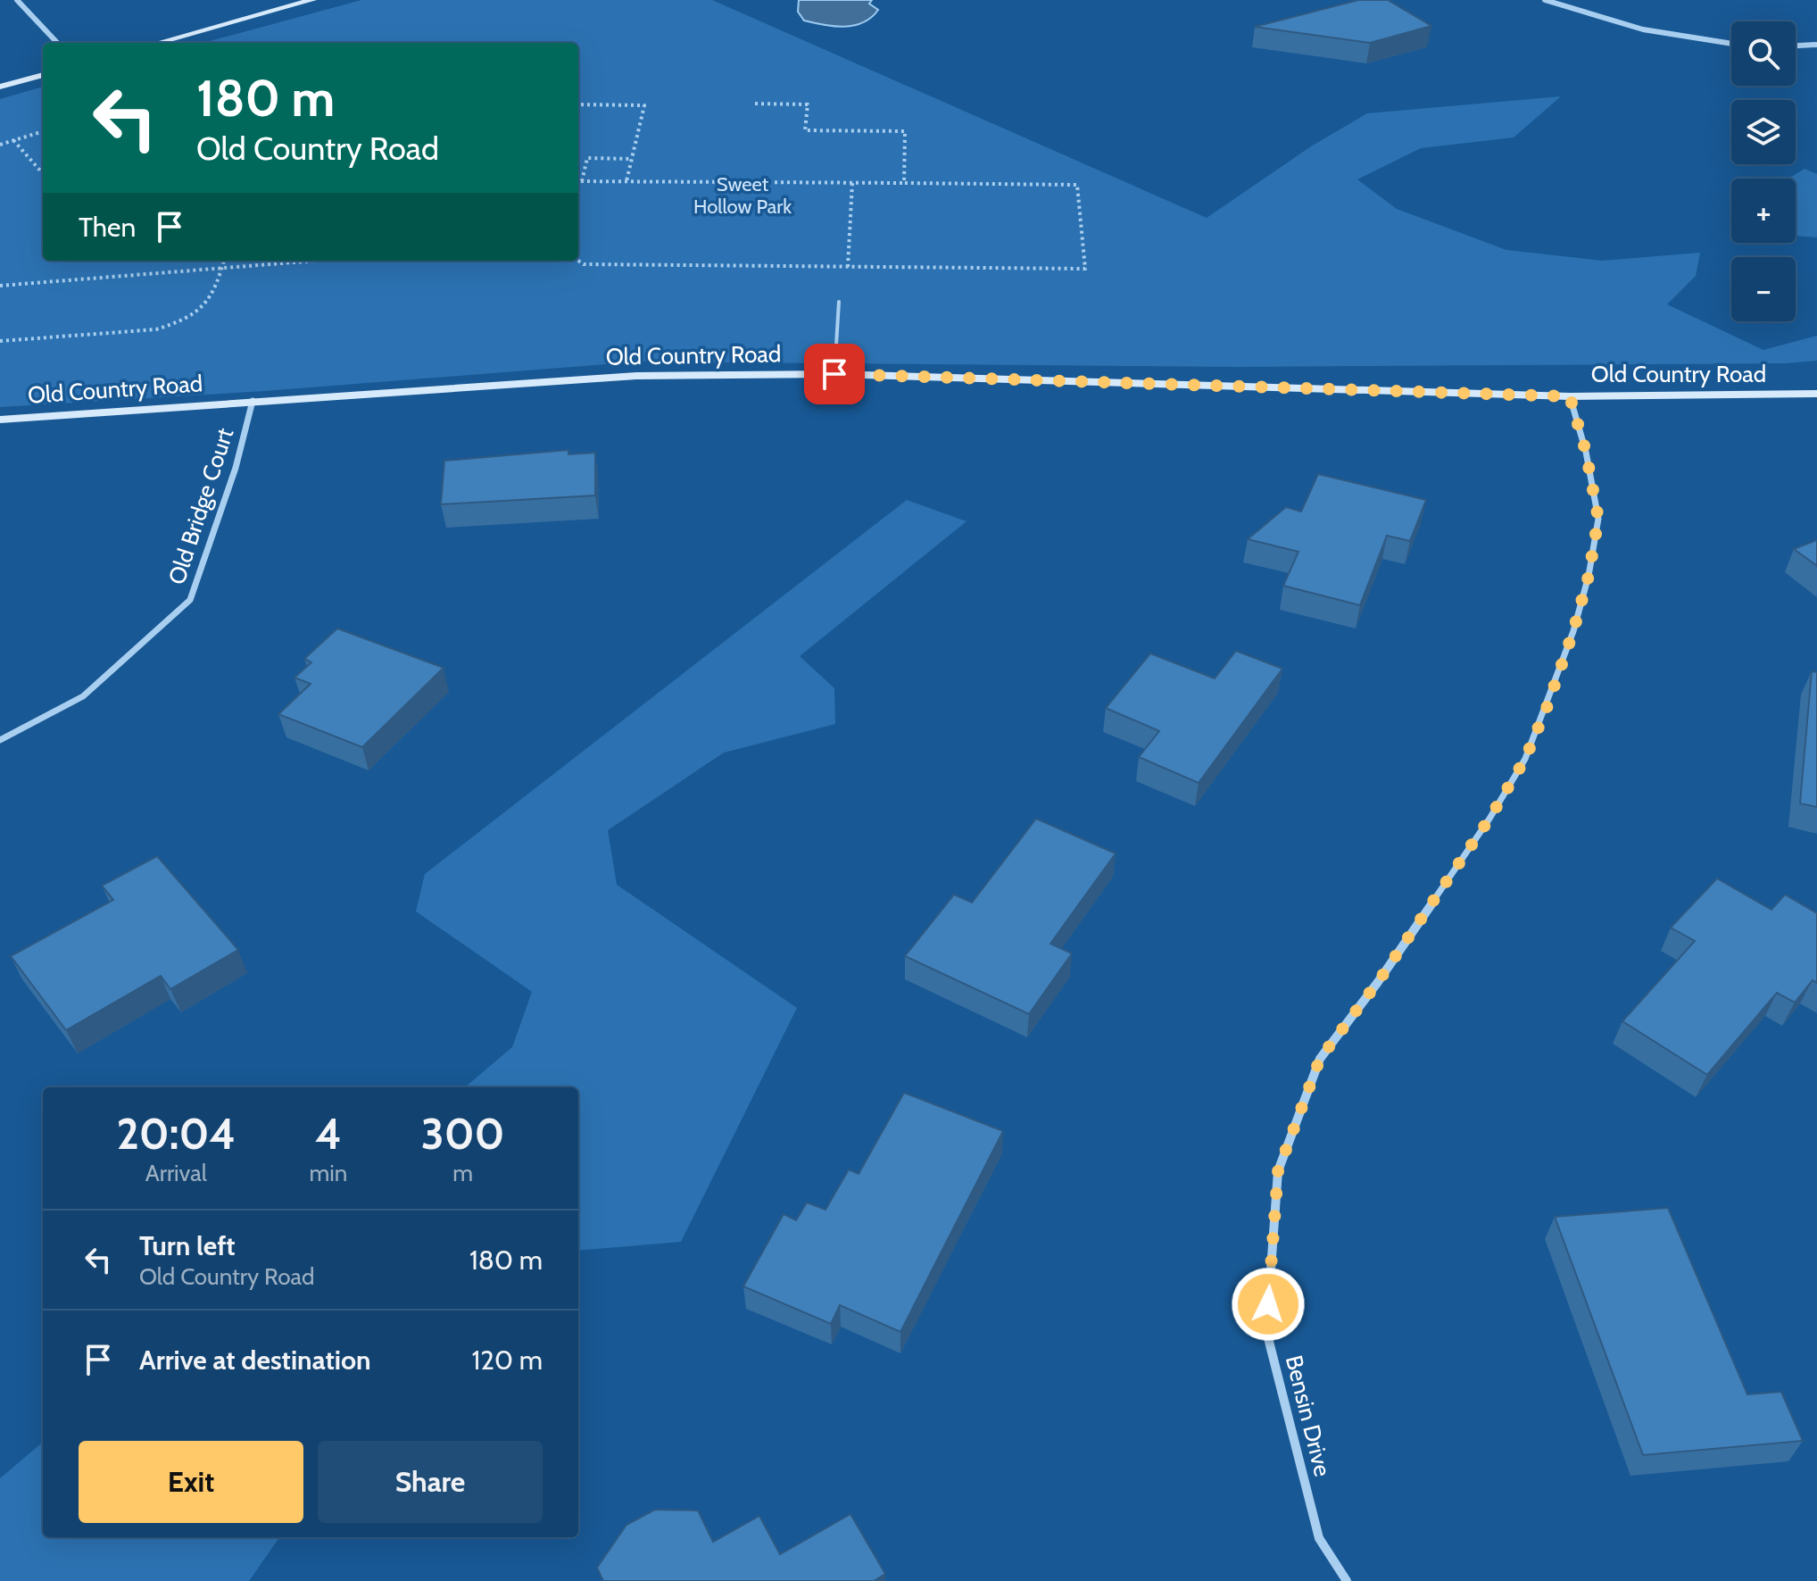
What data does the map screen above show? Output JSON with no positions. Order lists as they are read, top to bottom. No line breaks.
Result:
{"streets":{"main road":["Old Country Road"],"street":["Old Bridge Court","Bensin Drive"]},"crossings":[["Old Country Road","Old Bridge Court"],["Old Country Road","Bensin Drive"]],"parks":["Sweet Hollow Park"],"page":{"map_buttons":["+","−"],"turn":["180 m","Old Country Road"],"then":"Then","eta":["20:04","Arrival","4","min","300","m"],"list":[{"name":"Turn left","note":"Old Country Road","value":"180 m"},{"name":"Arrive at destination","value":"120 m"}],"buttons":["Exit","Share"]}}
